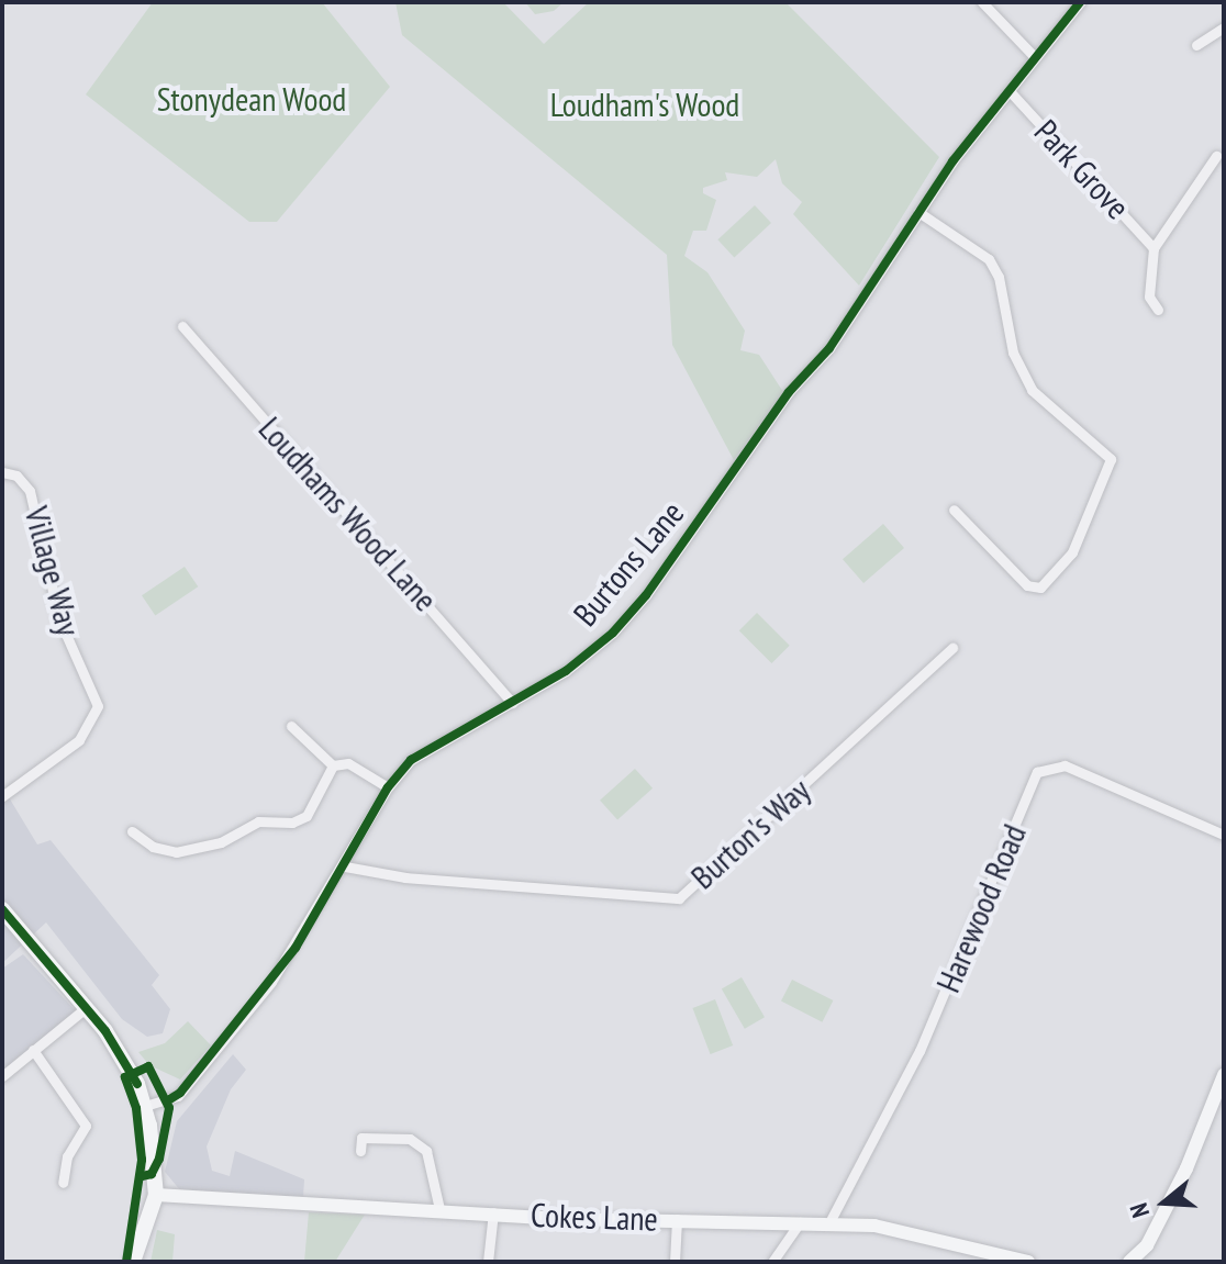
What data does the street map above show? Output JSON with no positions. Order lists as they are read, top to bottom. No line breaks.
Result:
{"streets":{"main road":["Cokes Lane"],"street":["Park Grove","Loudhams Wood Lane","Burtons Lane","Village Way","Burton's Way","Harewood Road"]},"crossings":[["Park Grove","Burtons Lane"],["Loudhams Wood Lane","Burtons Lane"],["Burtons Lane","Burton's Way"],["Harewood Road","Cokes Lane"]],"parks":["Stonydean Wood","Loudham's Wood"],"north":"left"}
